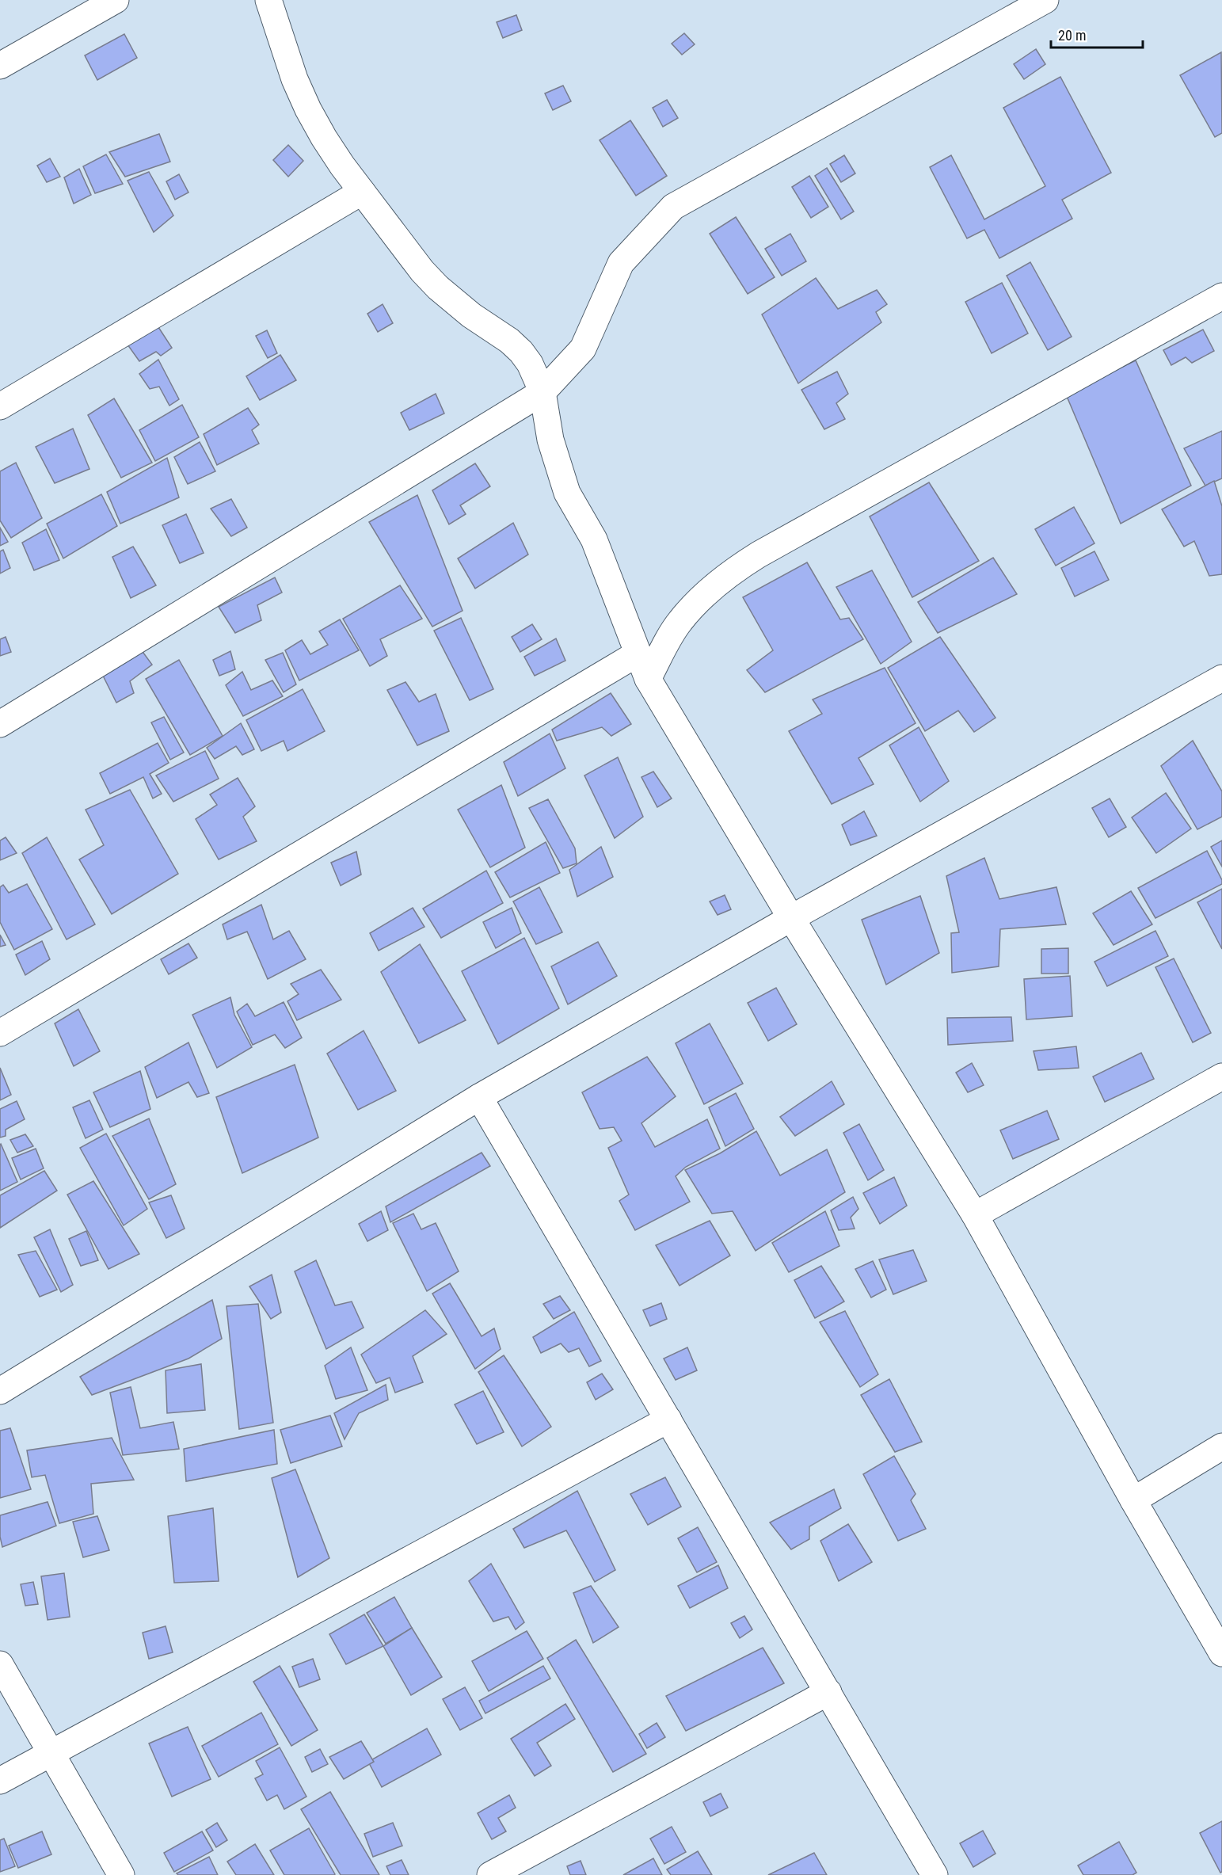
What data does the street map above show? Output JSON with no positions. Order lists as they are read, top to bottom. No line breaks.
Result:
{"scale_bar":"20 m"}
